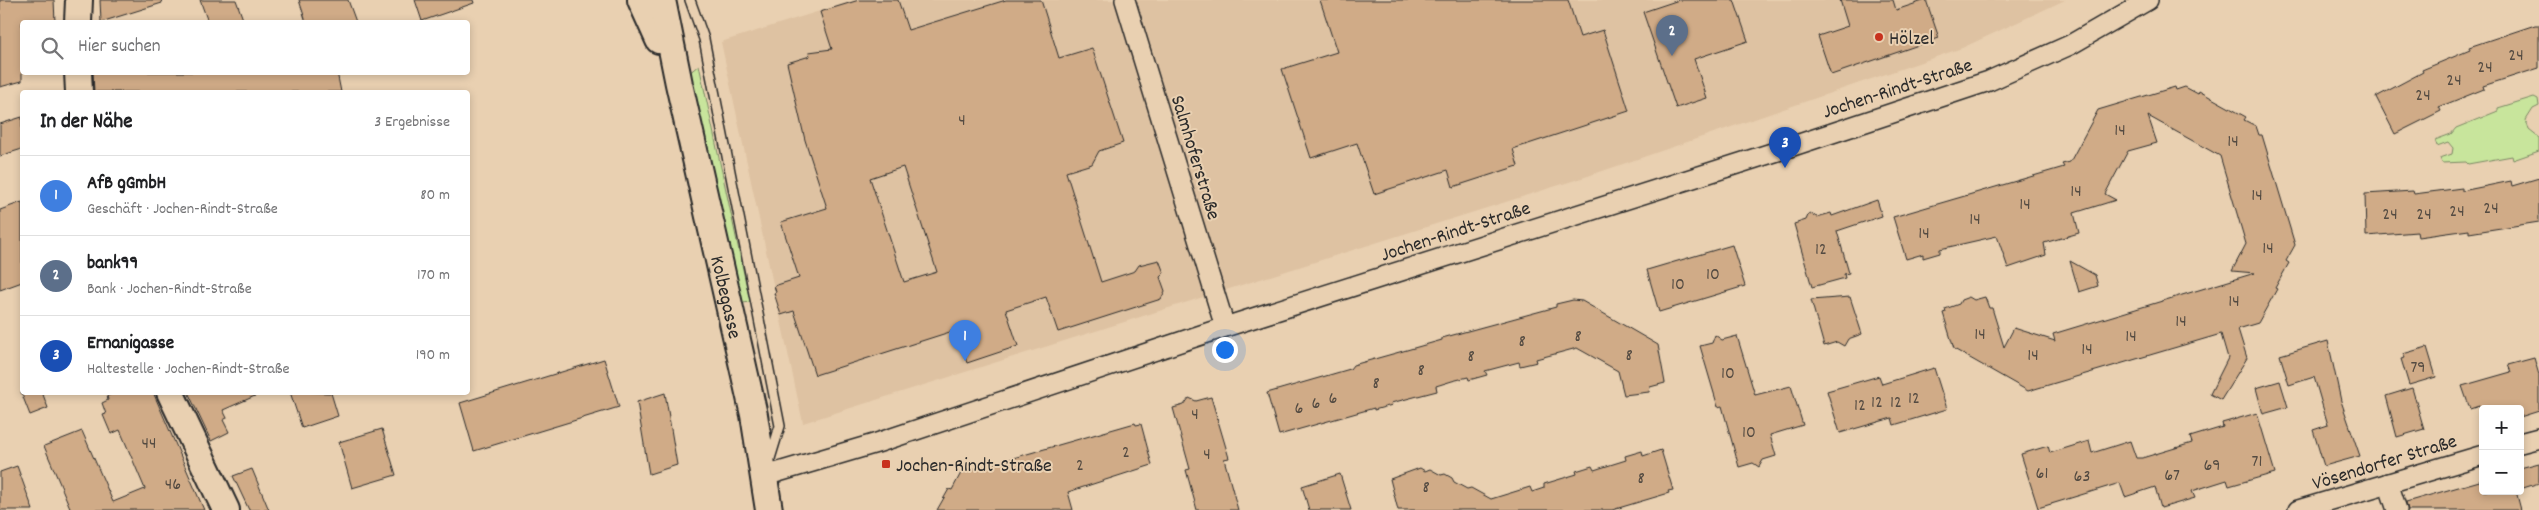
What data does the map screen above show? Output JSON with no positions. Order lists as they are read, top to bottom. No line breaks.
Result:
{"streets":{"main road":["Kolbegasse"],"street":["Jochen-Rindt-Straße","Salmhoferstraße","Vösendorfer Straße"]},"crossings":[["Jochen-Rindt-Straße","Salmhoferstraße"],["Jochen-Rindt-Straße","Kolbegasse"]],"places":{"other":["Hölzel"],"transit":["Jochen-Rindt-Straße"]},"house_numbers":["24","24","24","24","4","14","14","14","14","14","24","24","24","24","14","14","14","12","10","10","14","14","14","8","14","8","14","8","14","8","79","8","10","8","6","12","12","12","6","12","6","4","10","44","2","4","71","2","69","61","67","63","8","46","8"],"page":{"pins":["2","3","1"],"search":"Hier suchen","heading":["In der Nähe","3 Ergebnisse"],"list":[{"mark":"1","name":"AfB gGmbH","note":"Geschäft · Jochen-Rindt-Straße","value":"80 m"},{"mark":"2","name":"bank99","note":"Bank · Jochen-Rindt-Straße","value":"170 m"},{"mark":"3","name":"Ernanigasse","note":"Haltestelle · Jochen-Rindt-Straße","value":"190 m"}],"map_buttons":["+","−"]}}
